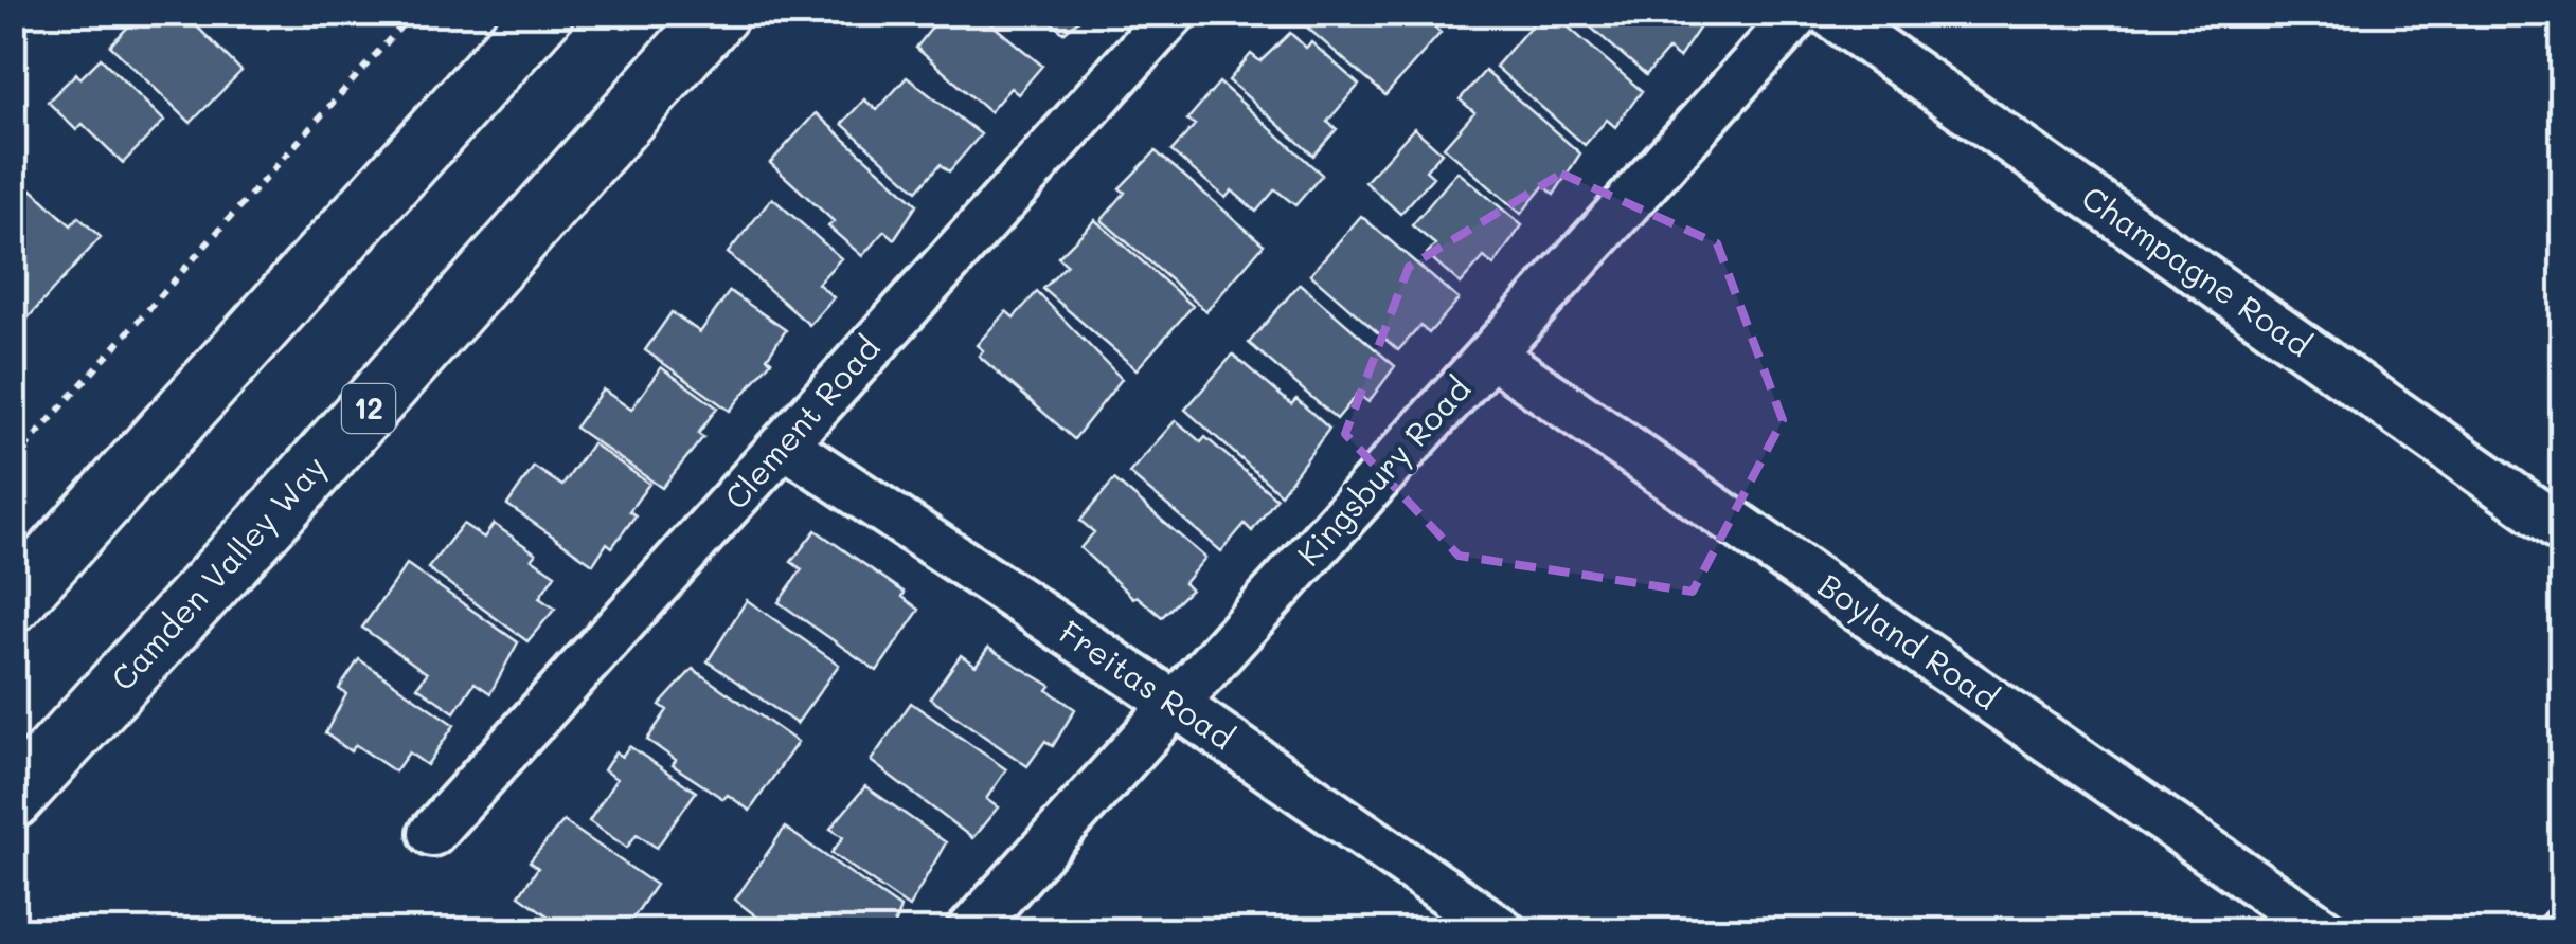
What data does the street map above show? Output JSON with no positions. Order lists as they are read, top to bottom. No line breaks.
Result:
{"streets":{"main road":["12","Camden Valley Way"],"street":["Champagne Road","Clement Road","Kingsbury Road","Boyland Road","Freitas Road"]},"crossings":[["Clement Road","Freitas Road"],["Kingsbury Road","Boyland Road"],["Kingsbury Road","Freitas Road"]]}
